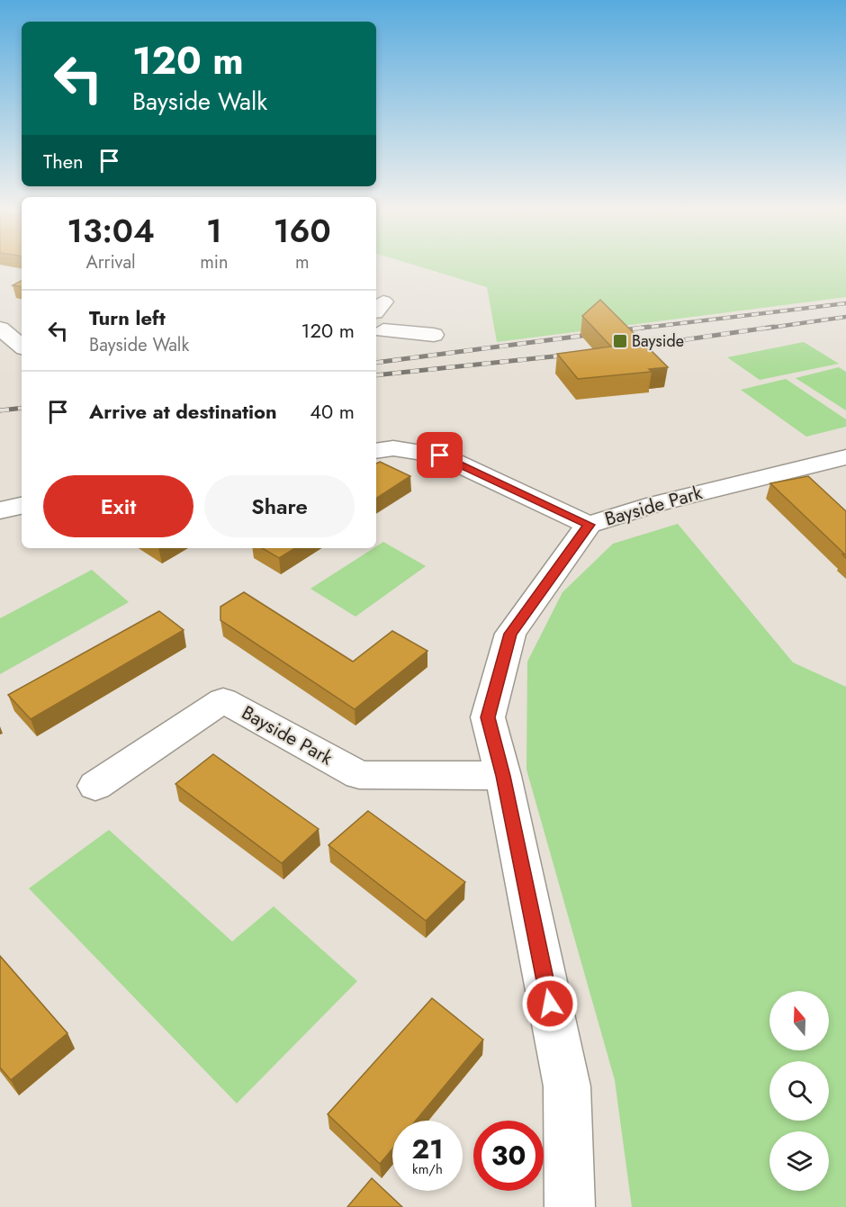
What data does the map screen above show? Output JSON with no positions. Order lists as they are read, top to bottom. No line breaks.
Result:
{"streets":{"street":["Bayside Park"]},"places":{"transit":["Bayside"]},"north":"top","page":{"turn":["120 m","Bayside Walk"],"then":"Then","eta":["13:04","Arrival","1","min","160","m"],"list":[{"name":"Turn left","note":"Bayside Walk","value":"120 m"},{"name":"Arrive at destination","value":"40 m"}],"buttons":["Exit","Share"],"speed":"21 km/h","limit":"30"}}
